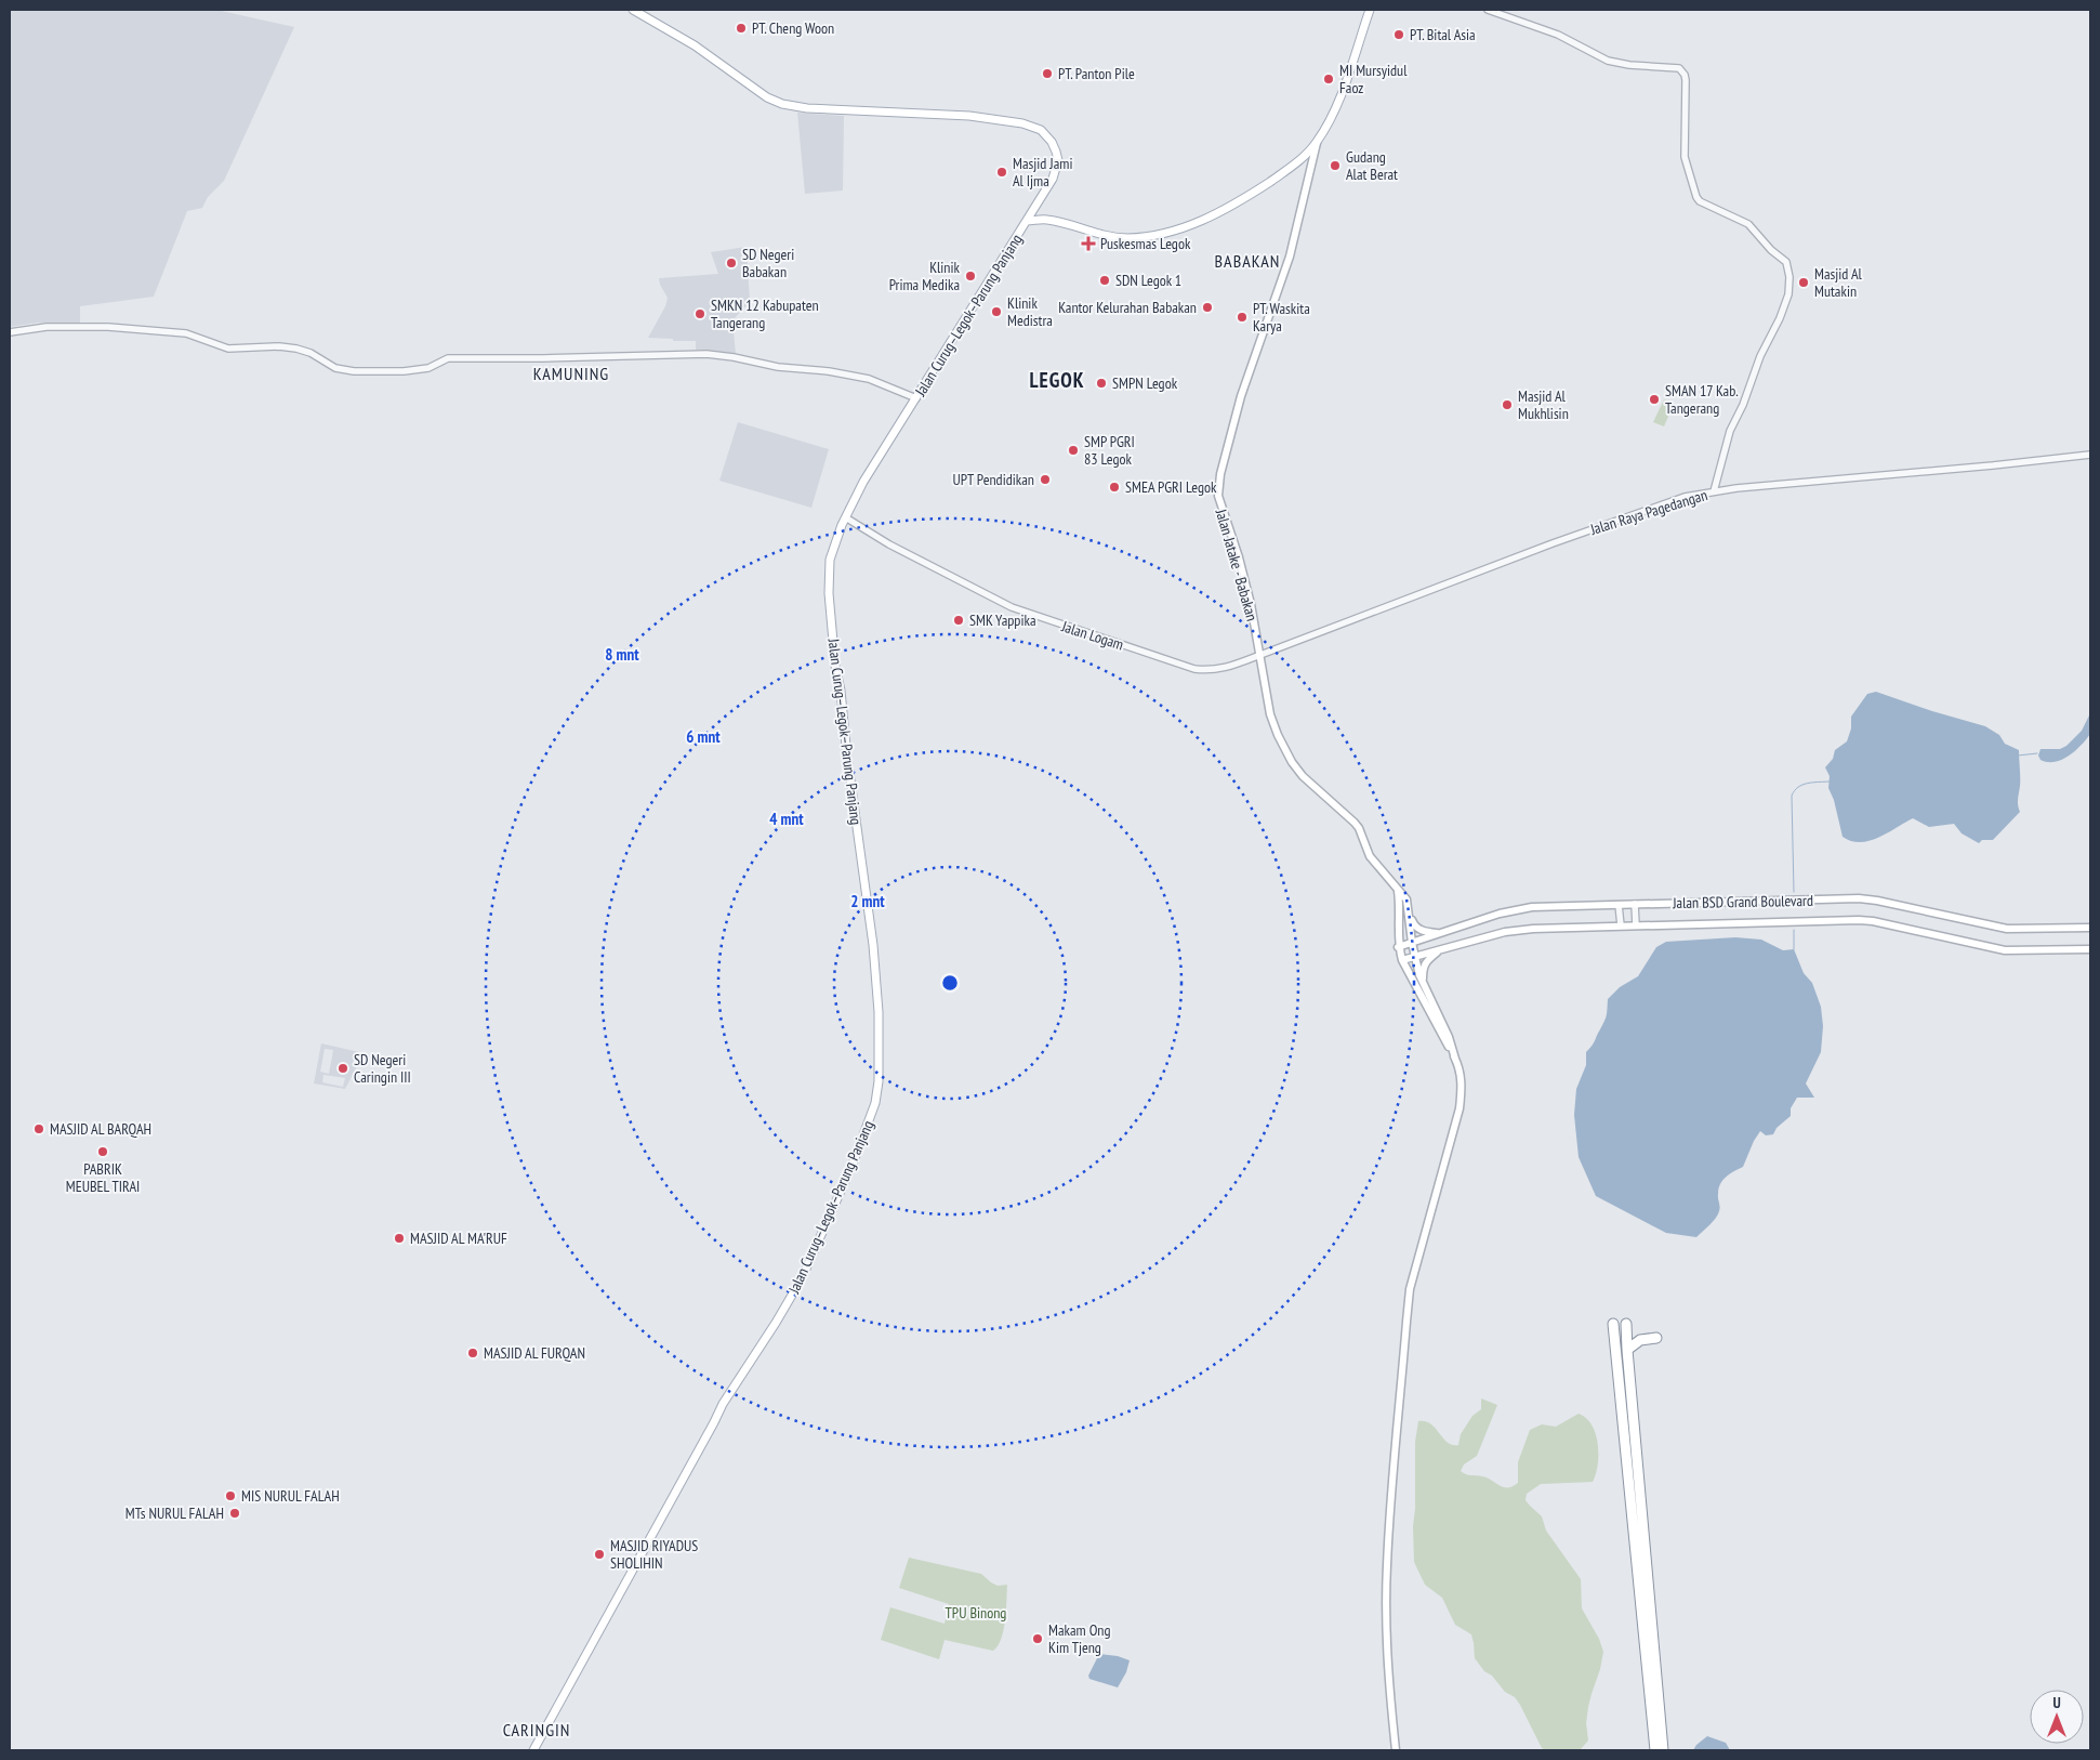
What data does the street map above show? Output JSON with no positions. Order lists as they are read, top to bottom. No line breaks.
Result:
{"streets":{"main road":["Jalan Curug–Legok–Parung Panjang","Jalan Jatake - Babakan","Jalan BSD Grand Boulevard"],"street":["Jalan Raya Pagedangan","Jalan Logam"]},"crossings":[["Jalan Curug–Legok–Parung Panjang","Jalan Logam"],["Jalan Raya Pagedangan","Jalan Jatake - Babakan"],["Jalan Raya Pagedangan","Jalan Logam"],["Jalan Jatake - Babakan","Jalan Logam"]],"districts":["BABAKAN","KAMUNING","LEGOK","CARINGIN"],"parks":["TPU Binong"],"places":{"other":["PT. Cheng Woon","PT. Bital Asia","PT. Panton Pile","MI Mursyidul Faoz","Gudang Alat Berat","Masjid Jami Al Ijma","SD Negeri Babakan","Klinik Prima Medika","SDN Legok 1","Masjid Al Mutakin","Kantor Kelurahan Babakan","Klinik Medistra","SMKN 12 Kabupaten Tangerang","PT. Waskita Karya","SMPN Legok","SMAN 17 Kab. Tangerang","Masjid Al Mukhlisin","SMP PGRI 83 Legok","UPT Pendidikan","SMEA PGRI Legok","SMK Yappika","SD Negeri Caringin III","MASJID AL BARQAH","PABRIK MEUBEL TIRAI","MASJID AL MA'RUF","MASJID AL FURQAN","MIS NURUL FALAH","MTs NURUL FALAH","MASJID RIYADUS SHOLIHIN","Makam Ong Kim Tjeng"],"health":["Puskesmas Legok"]},"north":"top","rings":["8 mnt","6 mnt","4 mnt","2 mnt"]}
